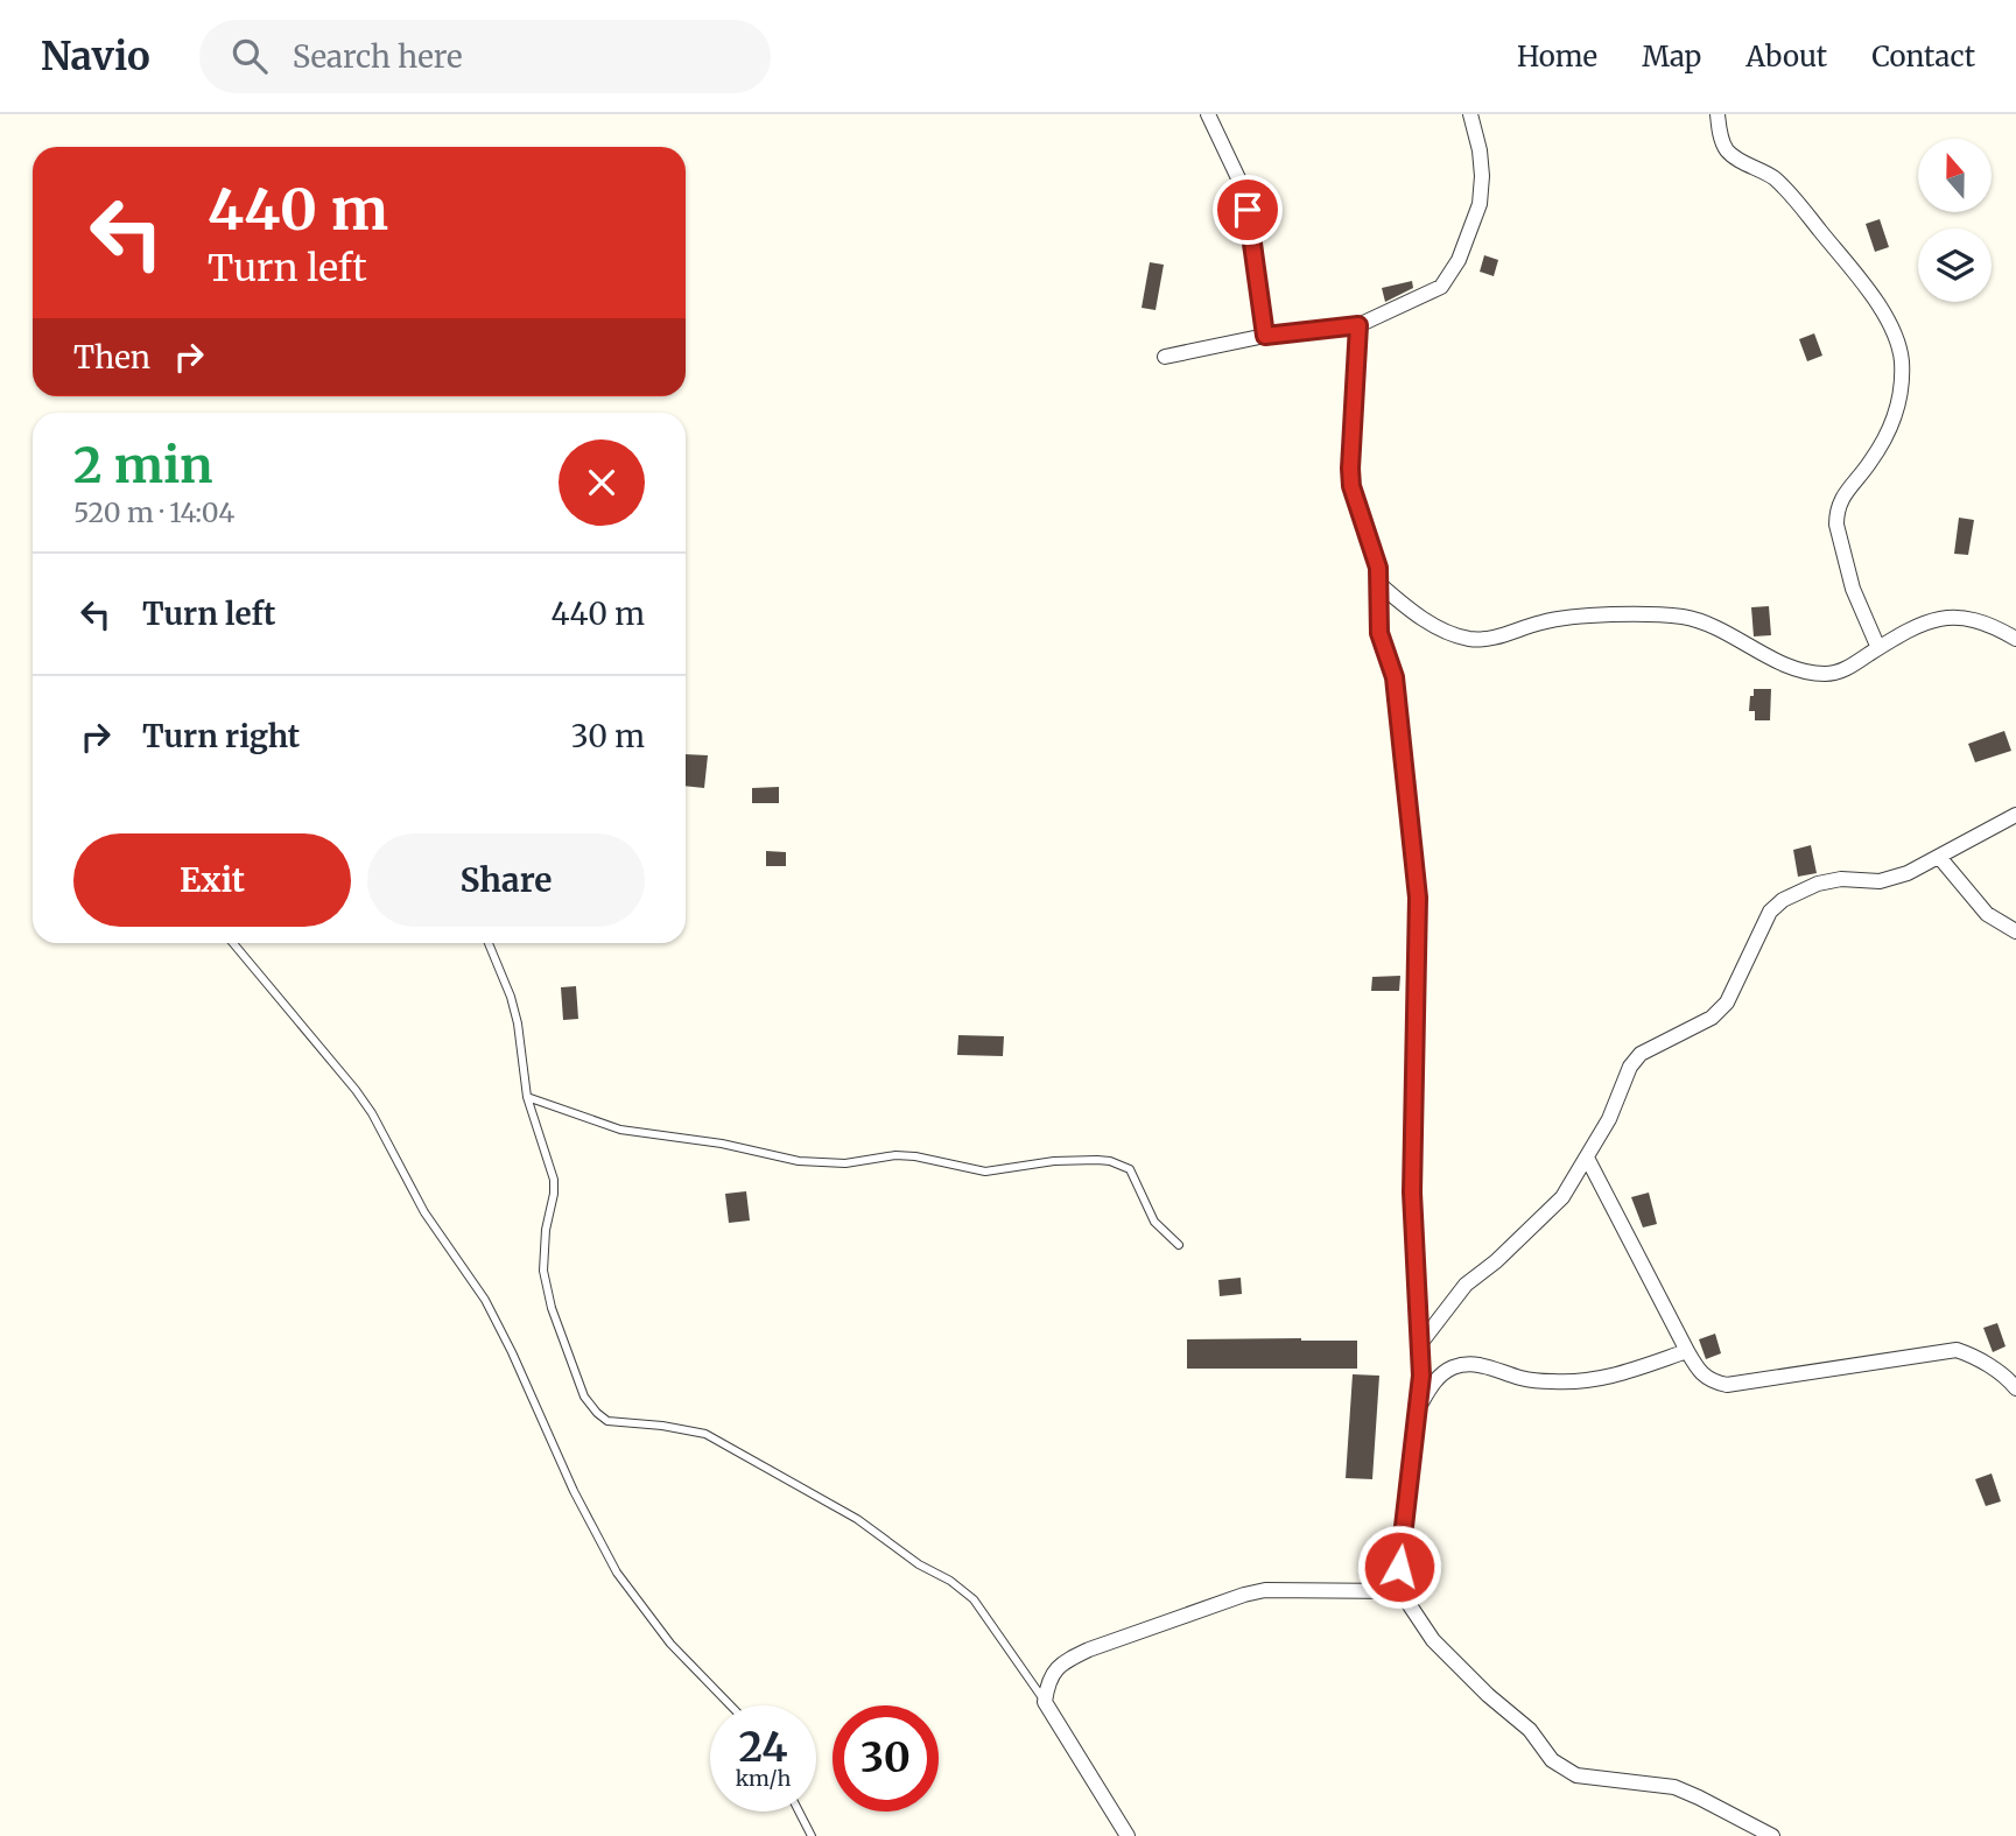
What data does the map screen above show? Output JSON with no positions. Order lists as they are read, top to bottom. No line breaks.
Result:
{"north":"top","page":{"header":"Navio","search":"Search here","nav":["Home","Map","About","Contact"],"turn":["440 m","Turn left"],"then":"Then","heading":["2 min","520 m · 14:04"],"list":[{"name":"Turn left","value":"440 m"},{"name":"Turn right","value":"30 m"}],"buttons":["Exit","Share"],"speed":"24 km/h","limit":"30"}}
